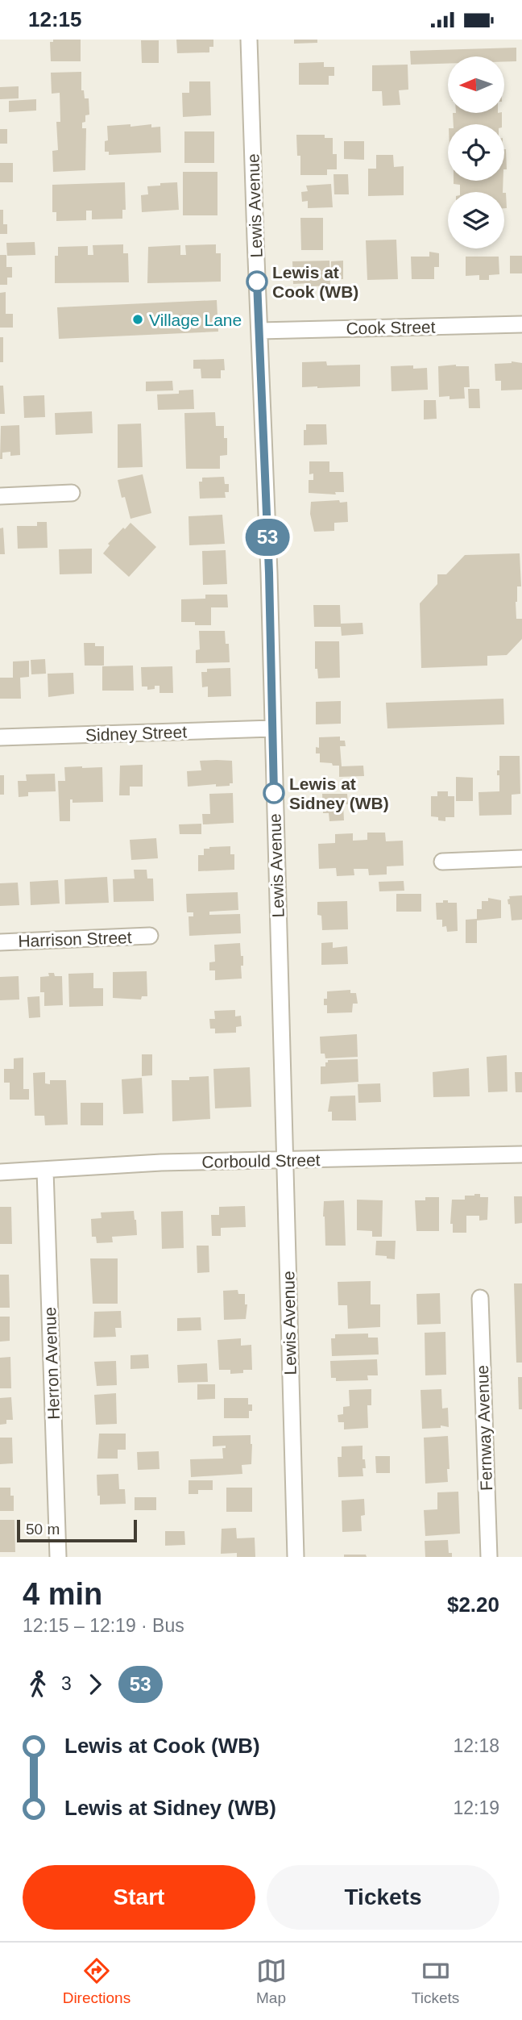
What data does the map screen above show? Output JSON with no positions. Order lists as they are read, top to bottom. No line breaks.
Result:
{"streets":{"street":["Lewis Avenue","Cook Street","Sidney Street","Harrison Street","Corbould Street","Herron Avenue","Fernway Avenue"]},"crossings":[["Lewis Avenue","Cook Street"],["Lewis Avenue","Sidney Street"],["Lewis Avenue","Corbould Street"],["Corbould Street","Herron Avenue"]],"places":["Lewis at Cook (WB)","Village Lane","Lewis at Sidney (WB)"],"lines":["bus line 53"],"scale_bar":"50 m","north":"left","page":{"status":"12:15","on_map":"53","scale":"50 m","heading":["4 min","12:15 – 12:19 · Bus","$2.20"],"legs":["3","53"],"list":[{"name":"Lewis at Cook (WB)","value":"12:18"},{"name":"Lewis at Sidney (WB)","value":"12:19"}],"buttons":["Start","Tickets"],"tabs":["Directions","Map","Tickets"]}}
